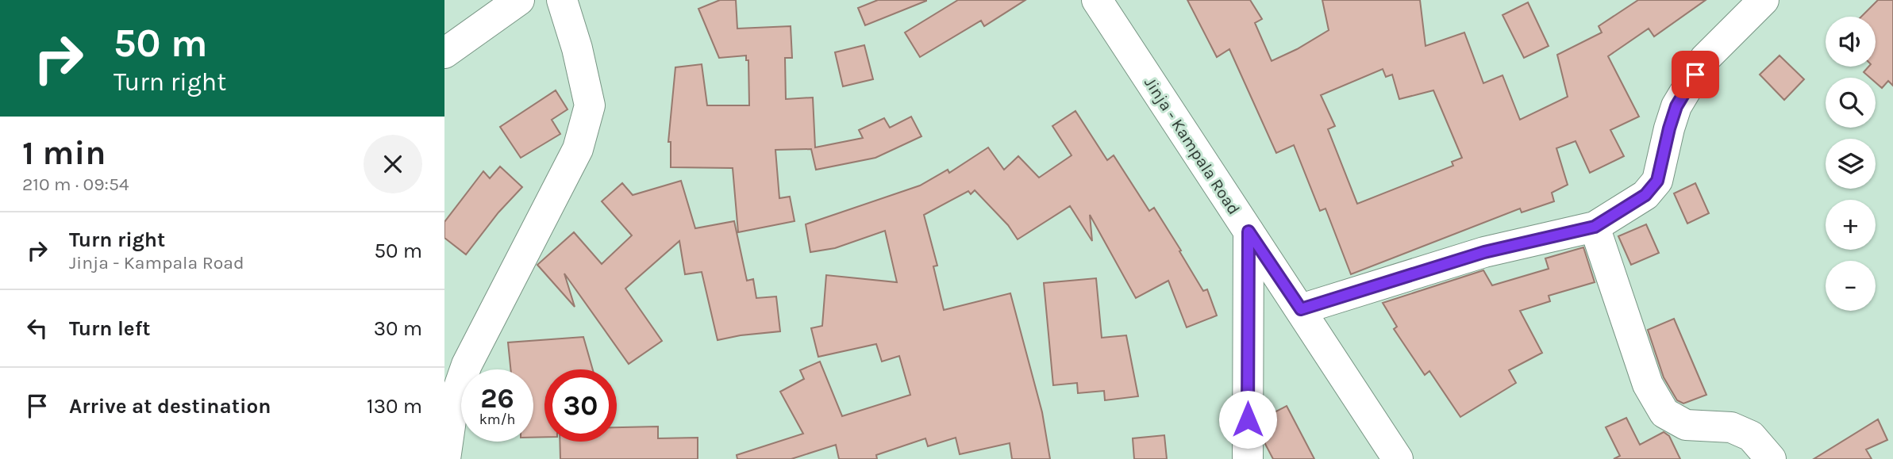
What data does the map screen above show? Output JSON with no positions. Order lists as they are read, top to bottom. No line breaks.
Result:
{"streets":{"main road":["Jinja - Kampala Road"]},"page":{"turn":["50 m","Turn right"],"map_buttons":["+","−"],"heading":["1 min","210 m · 09:54"],"list":[{"name":"Turn right","note":"Jinja - Kampala Road","value":"50 m"},{"name":"Turn left","value":"30 m"},{"name":"Arrive at destination","value":"130 m"}],"speed":"26 km/h","limit":"30"}}
